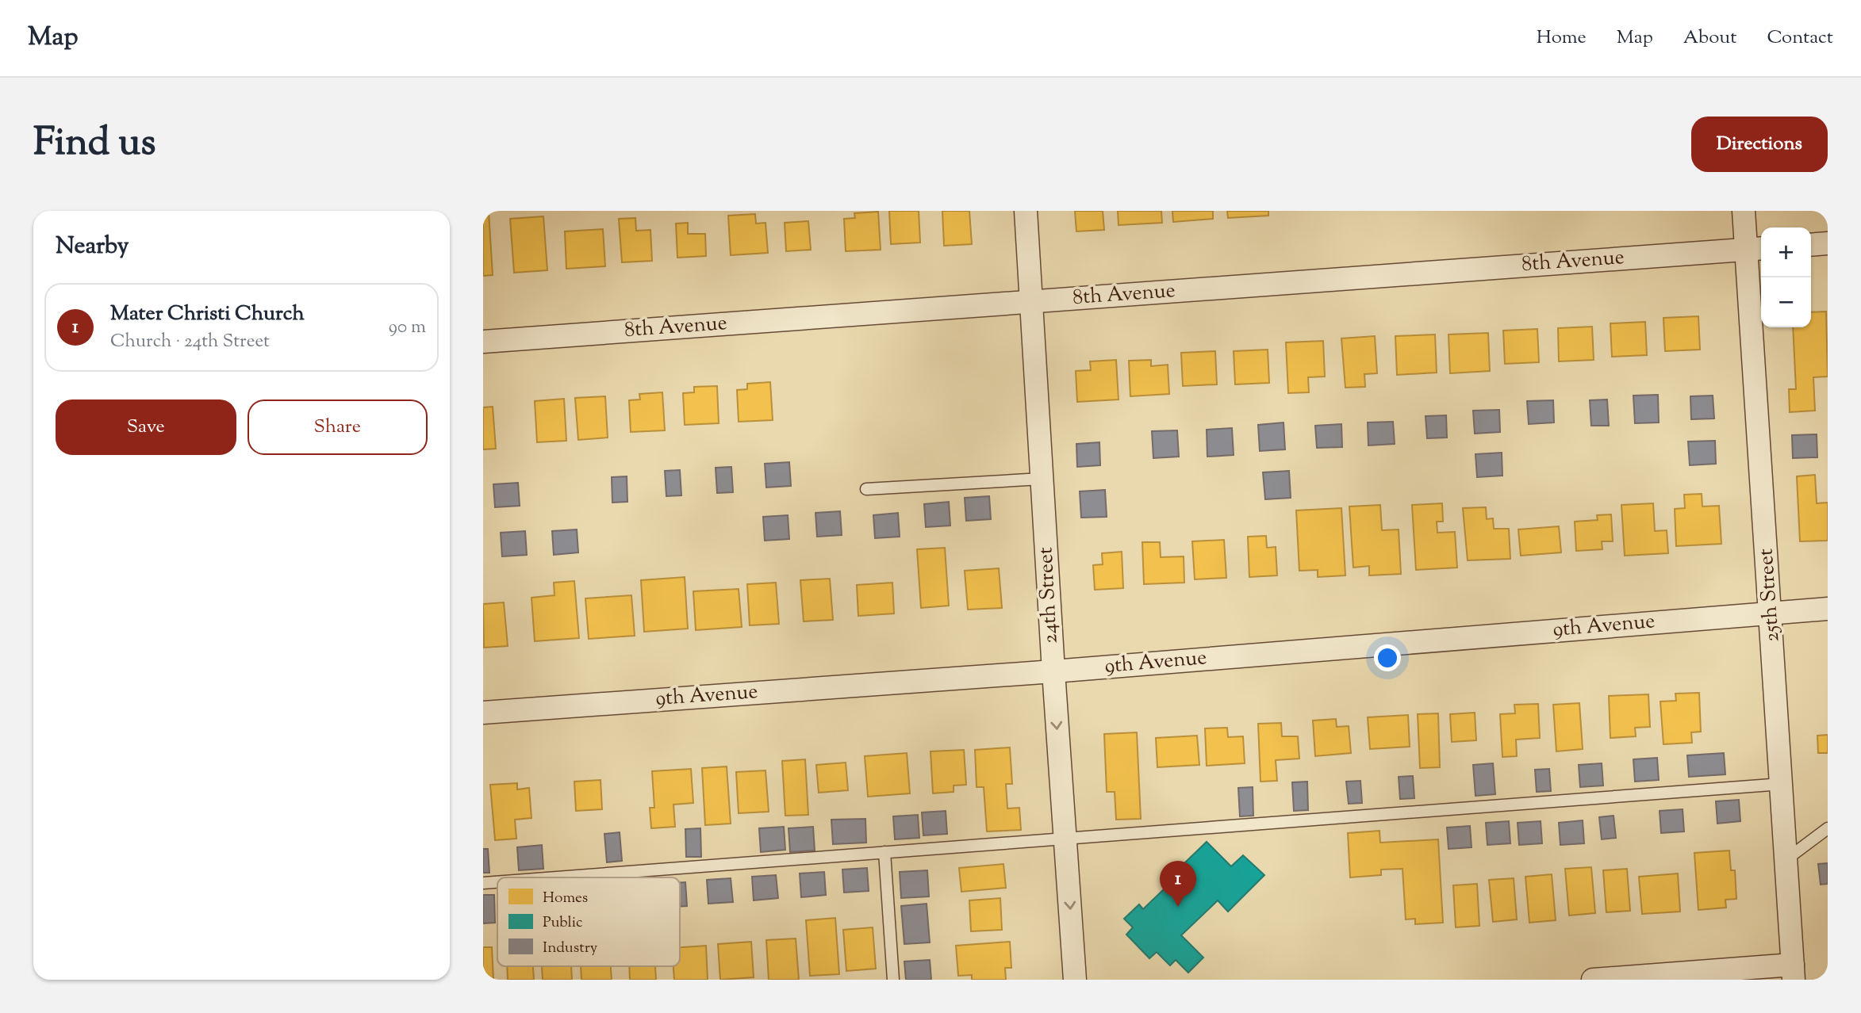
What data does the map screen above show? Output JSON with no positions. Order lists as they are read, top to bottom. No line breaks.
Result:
{"streets":{"street":["8th Avenue","24th Street","25th Street","9th Avenue"]},"crossings":[["8th Avenue","24th Street"],["8th Avenue","25th Street"],["24th Street","9th Avenue"],["25th Street","9th Avenue"]],"one_way":["24th Street"],"legend":["Homes","Public","Industry"],"page":{"header":"Map","nav":["Home","Map","About","Contact"],"title":"Find us","buttons":["Directions",["Save","Share"]],"heading":"Nearby","map_buttons":["+","−"],"list":[{"mark":"1","name":"Mater Christi Church","note":"Church · 24th Street","value":"90 m"}],"pins":"1"}}
